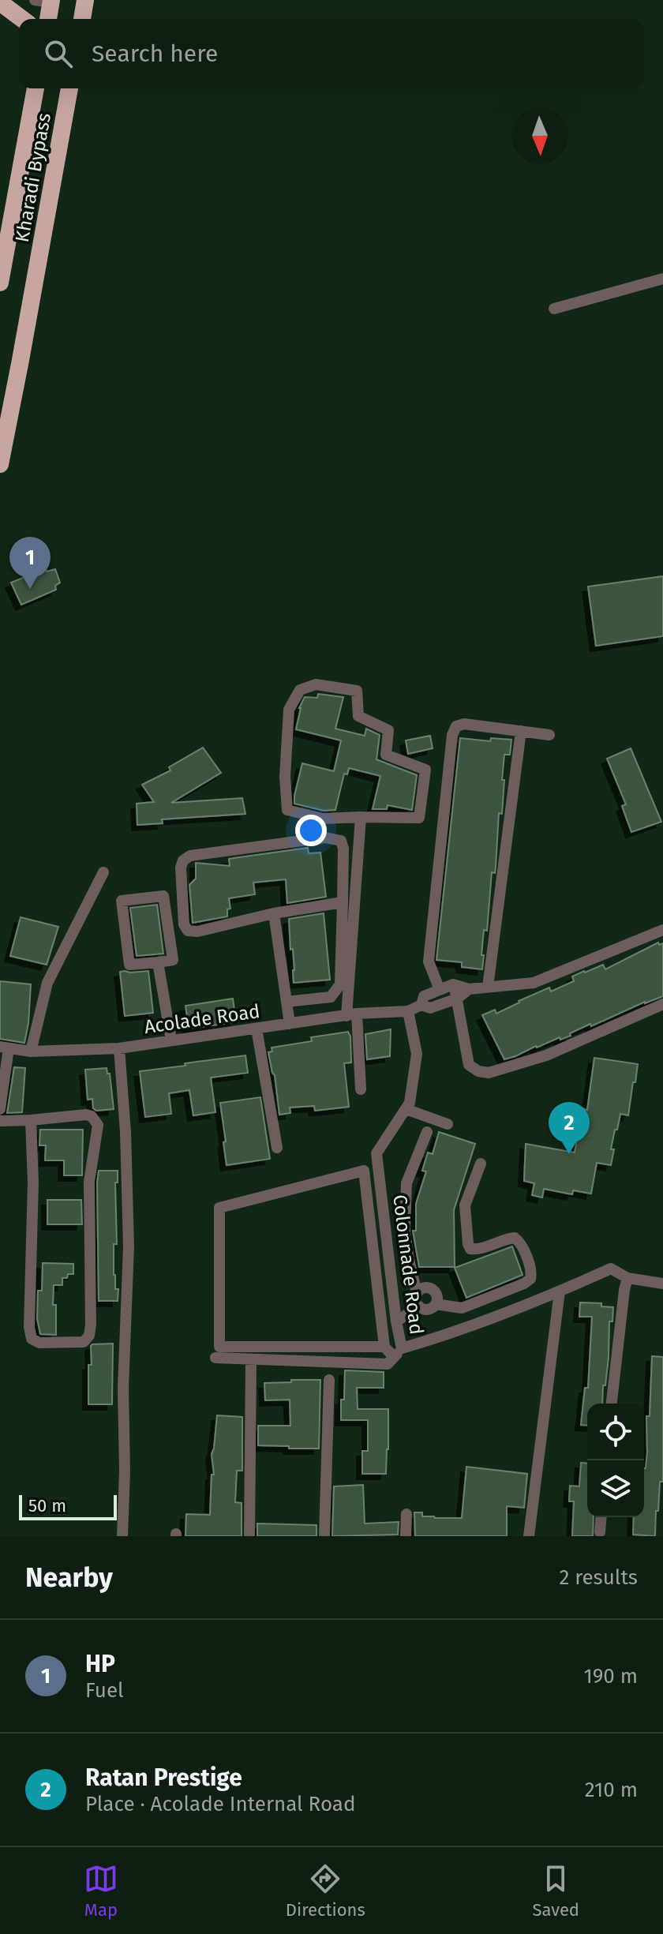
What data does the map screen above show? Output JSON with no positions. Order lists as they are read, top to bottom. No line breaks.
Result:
{"streets":{"highway":["Kharadi Bypass"],"street":["Acolade Road","Colonnade Road"]},"crossings":[["Acolade Road","Colonnade Road"]],"scale_bar":"50 m","north":"bottom","page":{"search":"Search here","pins":["1","2"],"scale":"50 m","heading":["Nearby","2 results"],"list":[{"mark":"1","name":"HP","note":"Fuel","value":"190 m"},{"mark":"2","name":"Ratan Prestige","note":"Place · Acolade Internal Road","value":"210 m"}],"nav":["Map","Directions","Saved"]}}
